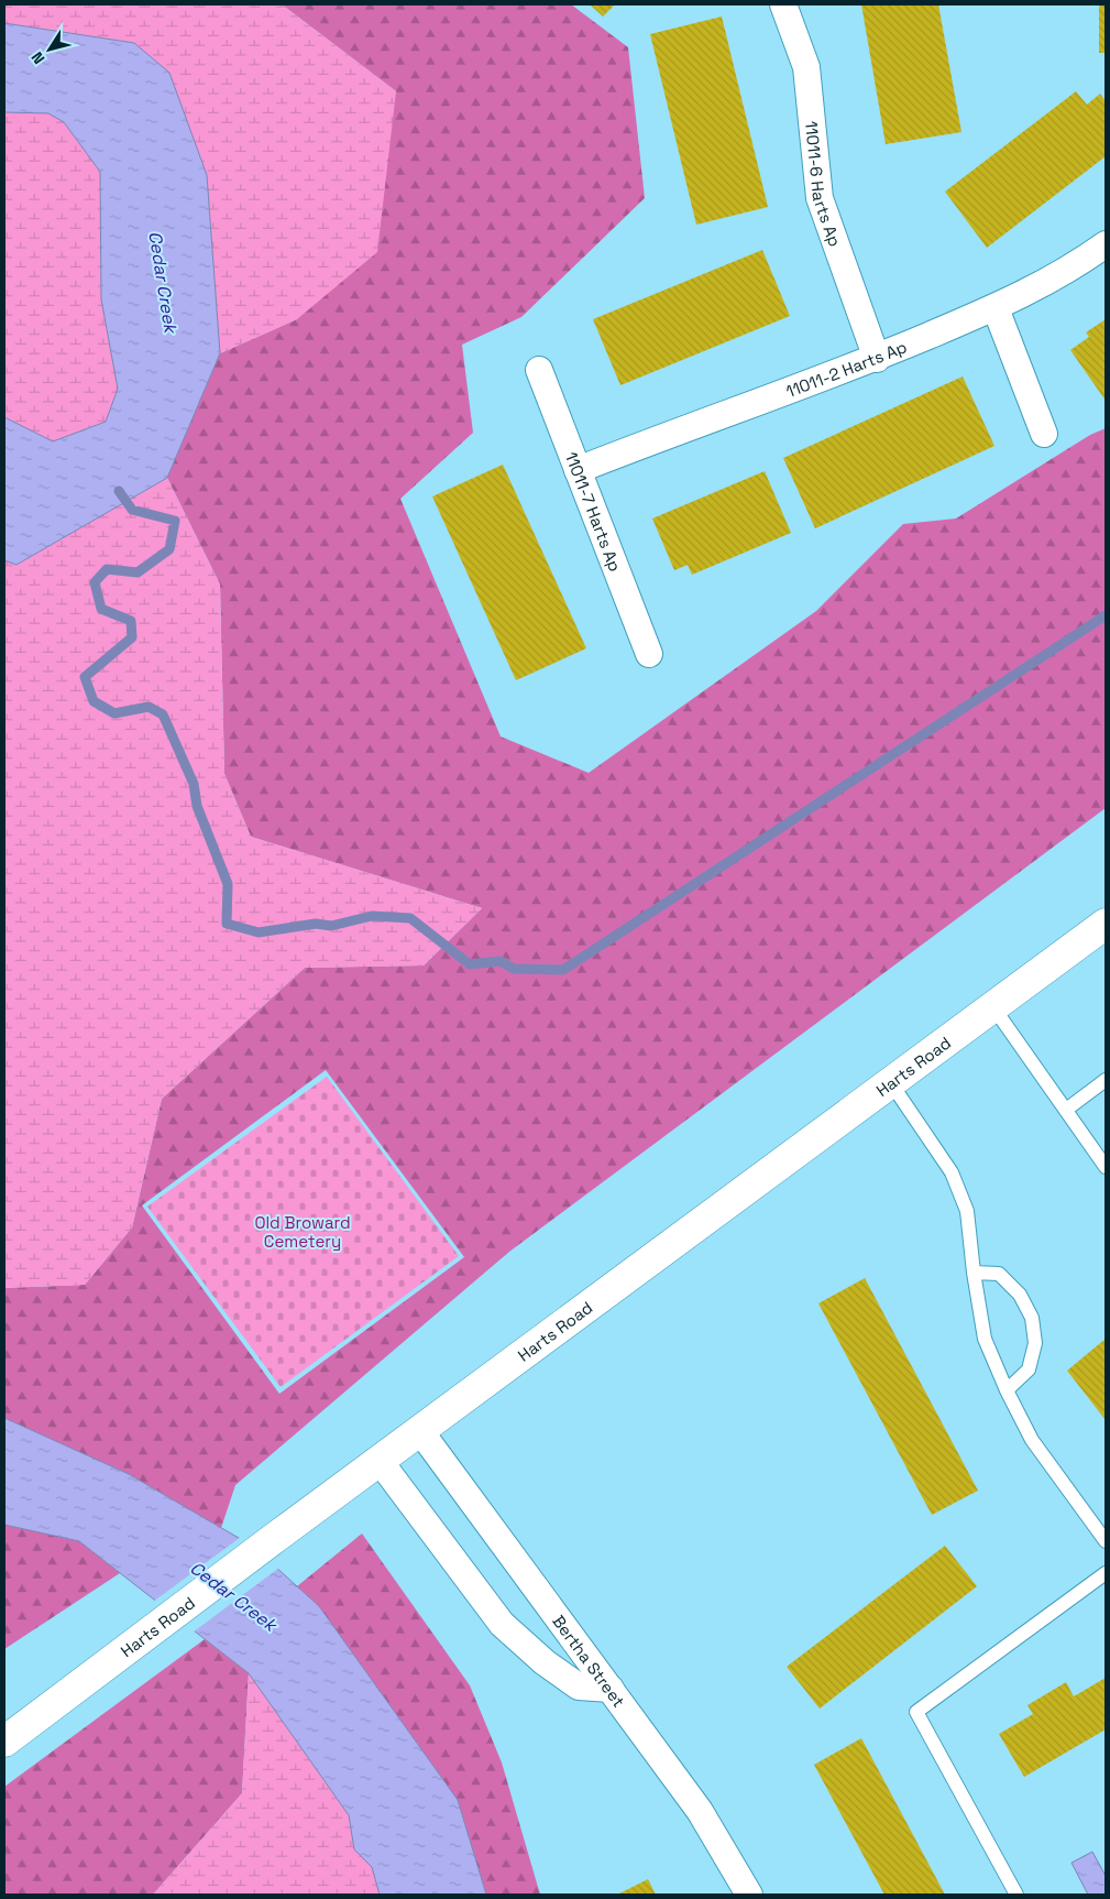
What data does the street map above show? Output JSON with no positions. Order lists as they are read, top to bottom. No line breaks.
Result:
{"streets":{"street":["11011-6 Harts Ap","11011-2 Harts Ap","11011-7 Harts Ap","Harts Road","Bertha Street"]},"crossings":[["11011-6 Harts Ap","11011-2 Harts Ap"],["11011-2 Harts Ap","11011-7 Harts Ap"],["Harts Road","Bertha Street"]],"water":["Cedar Creek"],"parks":["Old Broward Cemetery"],"north":"bottom left"}
